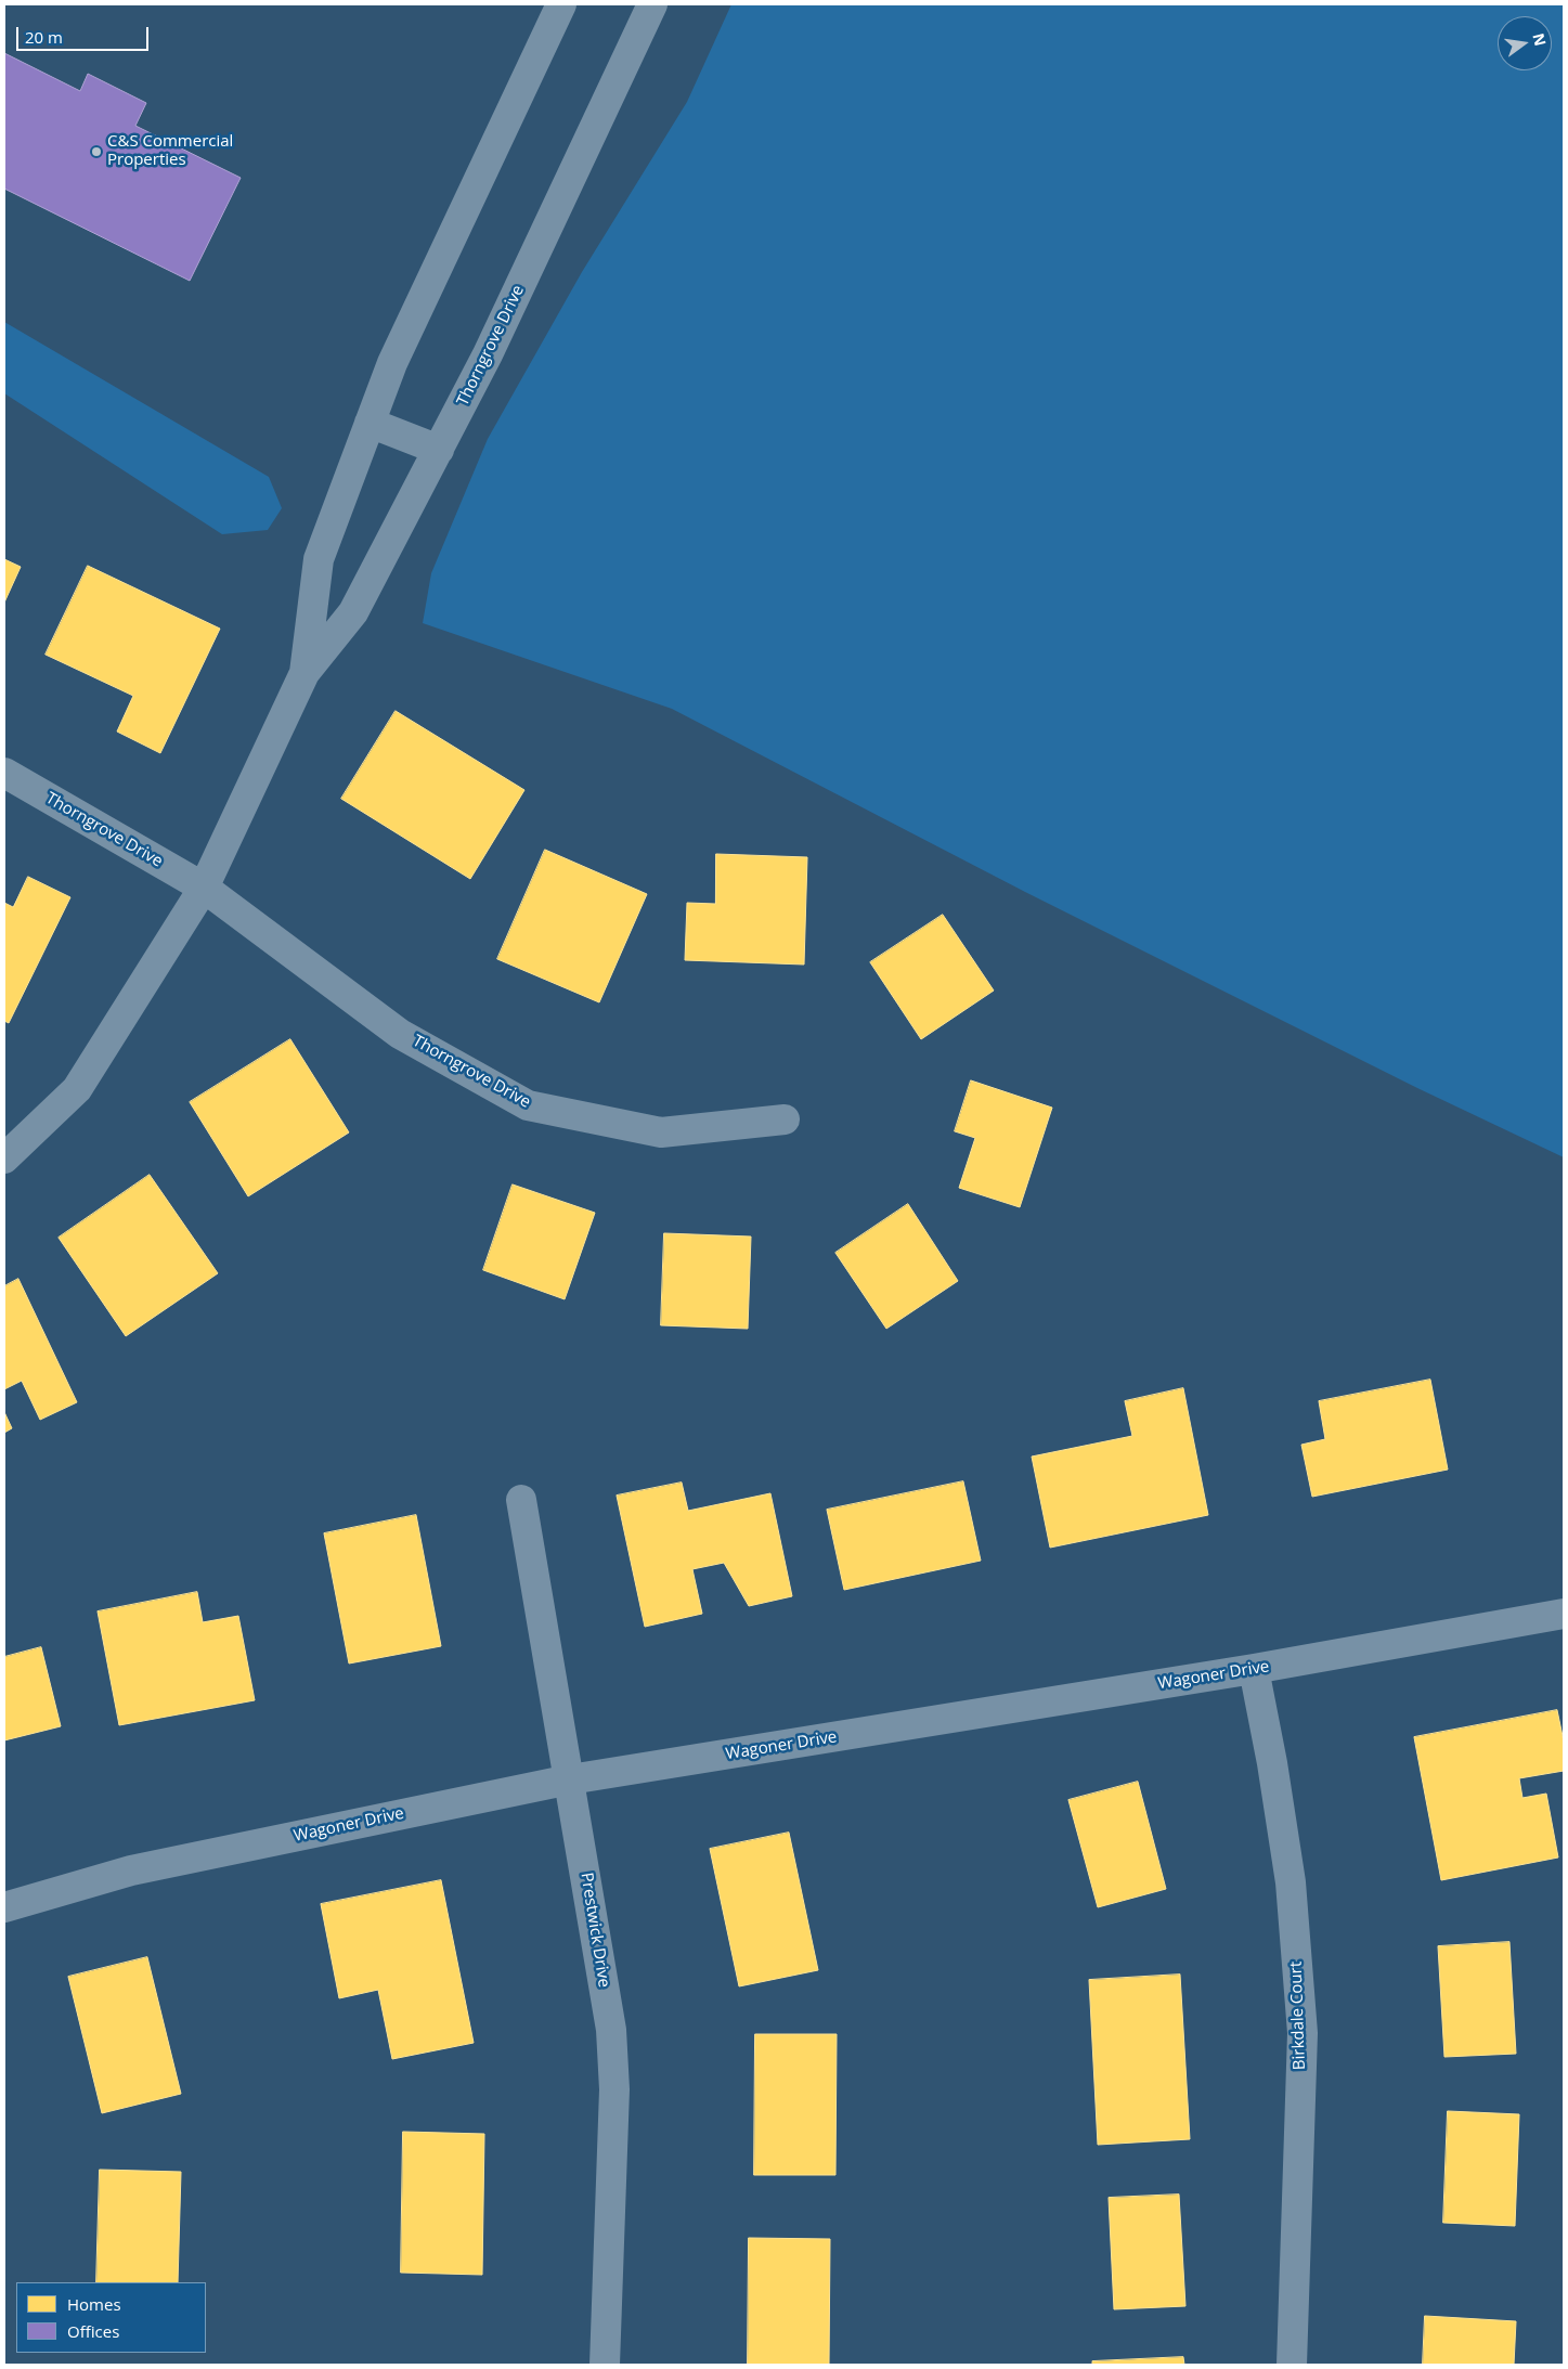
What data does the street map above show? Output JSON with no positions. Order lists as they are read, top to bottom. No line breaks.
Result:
{"streets":{"street":["Thorngrove Drive","Wagoner Drive","Prestwick Drive","Birkdale Court"]},"crossings":[["Wagoner Drive","Prestwick Drive"],["Wagoner Drive","Birkdale Court"]],"places":["C&S Commercial Properties"],"legend":["Homes","Offices"],"scale_bar":"20 m","north":"right"}
